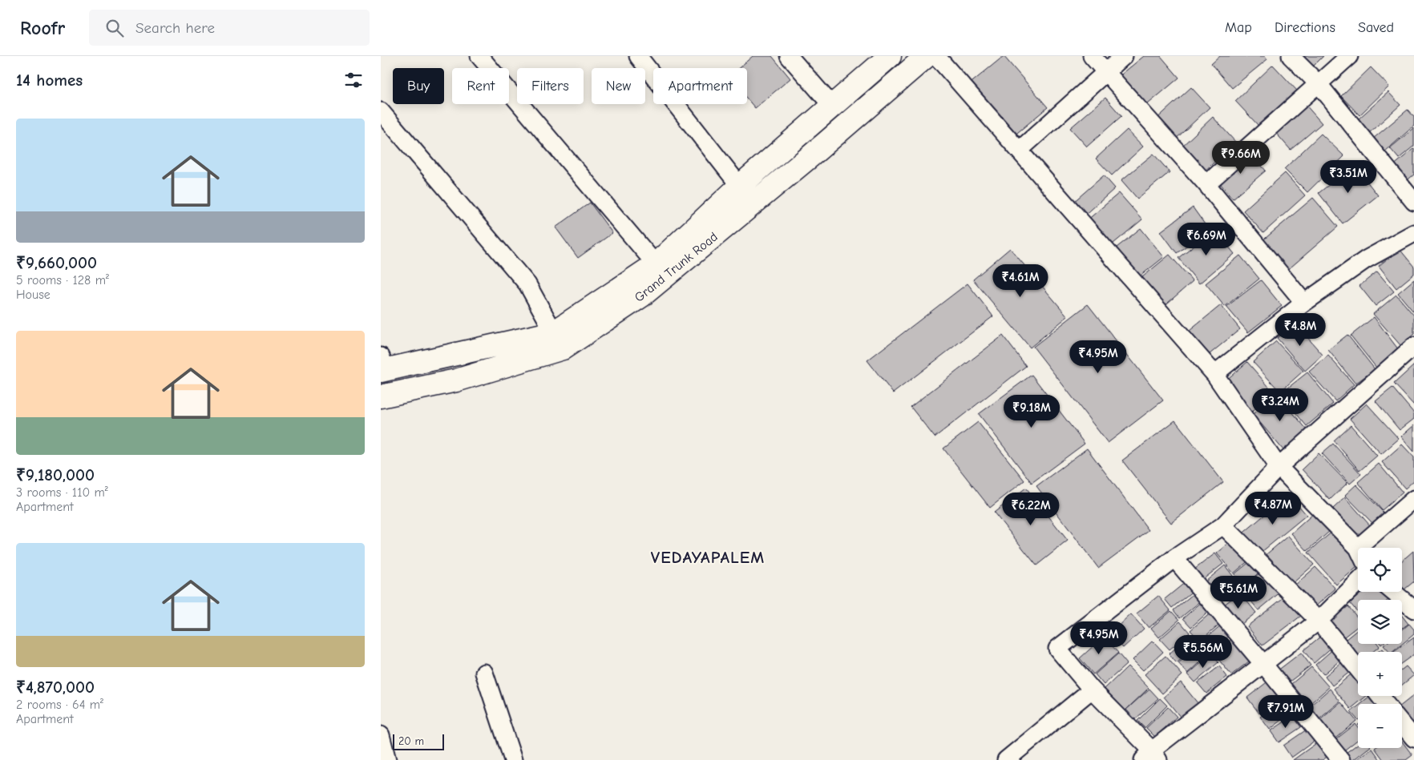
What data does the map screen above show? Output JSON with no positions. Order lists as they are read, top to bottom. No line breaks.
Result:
{"streets":{"main road":["Grand Trunk Road"]},"districts":["VEDAYAPALEM"],"scale_bar":"20 m","page":{"header":"Roofr","search":"Search here","nav":["Map","Directions","Saved"],"heading":"14 homes","chip":["Buy","Rent","Filters","New","Apartment"],"list":[{"name":"₹9,660,000","note":"5 rooms · 128 m² · House"},{"name":"₹9,180,000","note":"3 rooms · 110 m² · Apartment"},{"name":"₹4,870,000","note":"2 rooms · 64 m² · Apartment"}],"price":["₹9.66M","₹3.51M","₹6.69M","₹4.61M","₹4.8M","₹4.95M","₹3.24M","₹9.18M","₹4.87M","₹6.22M","₹5.61M","₹4.95M","₹5.56M","₹7.91M"],"map_buttons":["+","−"],"scale":"20 m"}}
